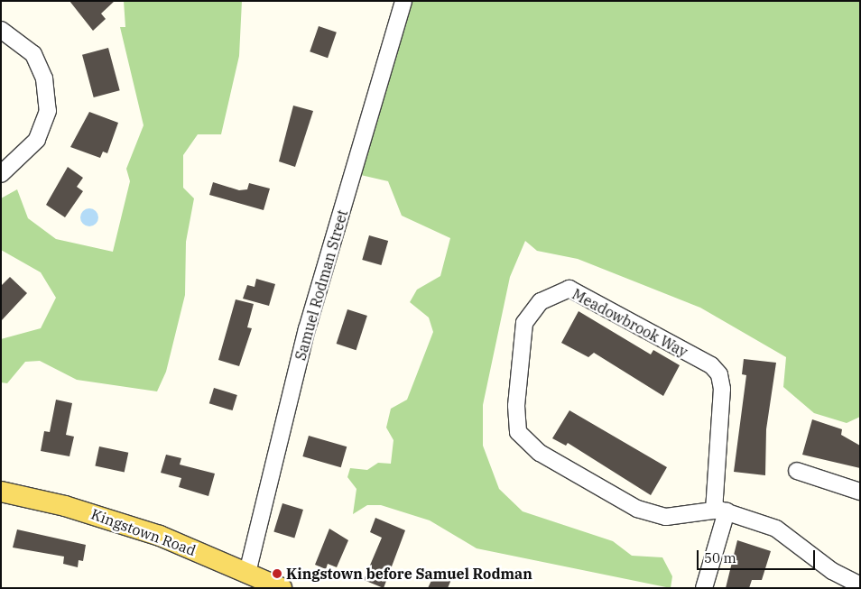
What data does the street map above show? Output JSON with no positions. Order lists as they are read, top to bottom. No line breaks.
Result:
{"streets":{"main road":["Kingstown Road"],"street":["Samuel Rodman Street","Meadowbrook Way"]},"crossings":[["Samuel Rodman Street","Kingstown Road"]],"places":["Kingstown before Samuel Rodman"],"scale_bar":"50 m"}
